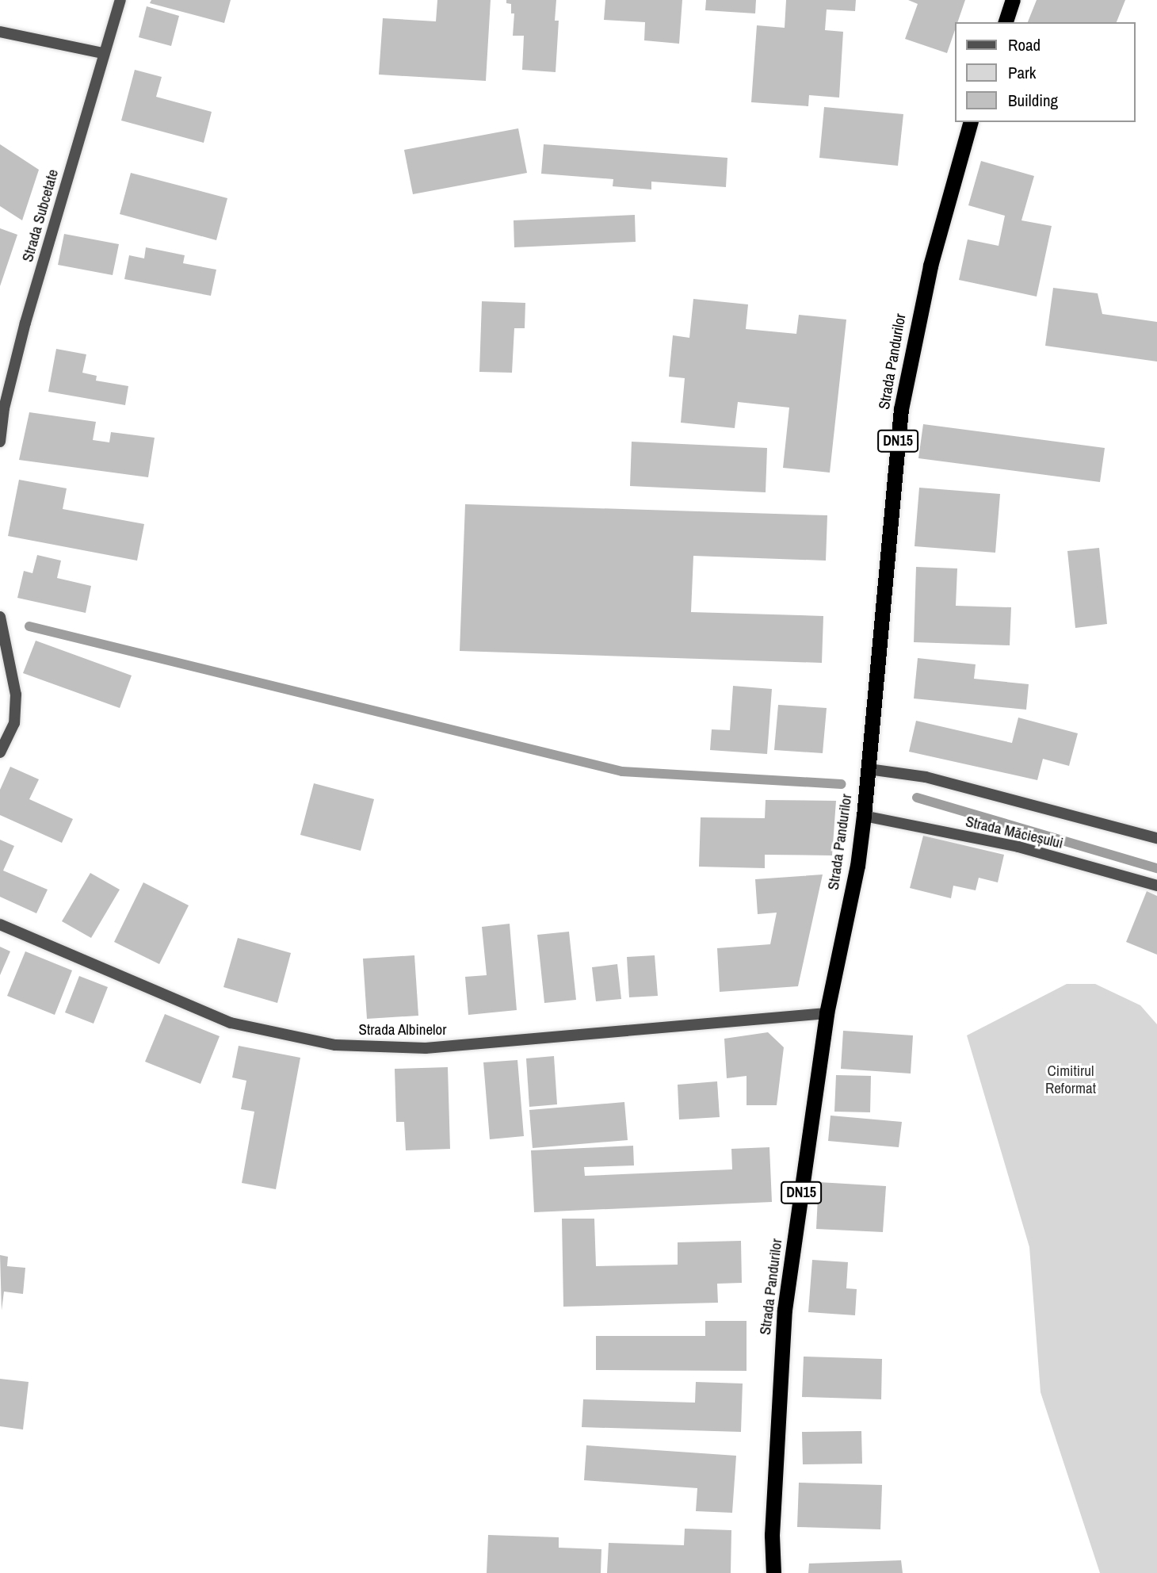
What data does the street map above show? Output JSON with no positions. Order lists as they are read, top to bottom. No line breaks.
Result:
{"streets":{"highway":["Strada Pandurilor","DN15"],"street":["Strada Subcetate","Strada Măcieșului","Strada Albinelor"]},"crossings":[["Strada Pandurilor","Strada Măcieșului"],["Strada Pandurilor","Strada Albinelor"]],"parks":["Cimitirul Reformat"],"legend":["Road","Park","Building"]}
